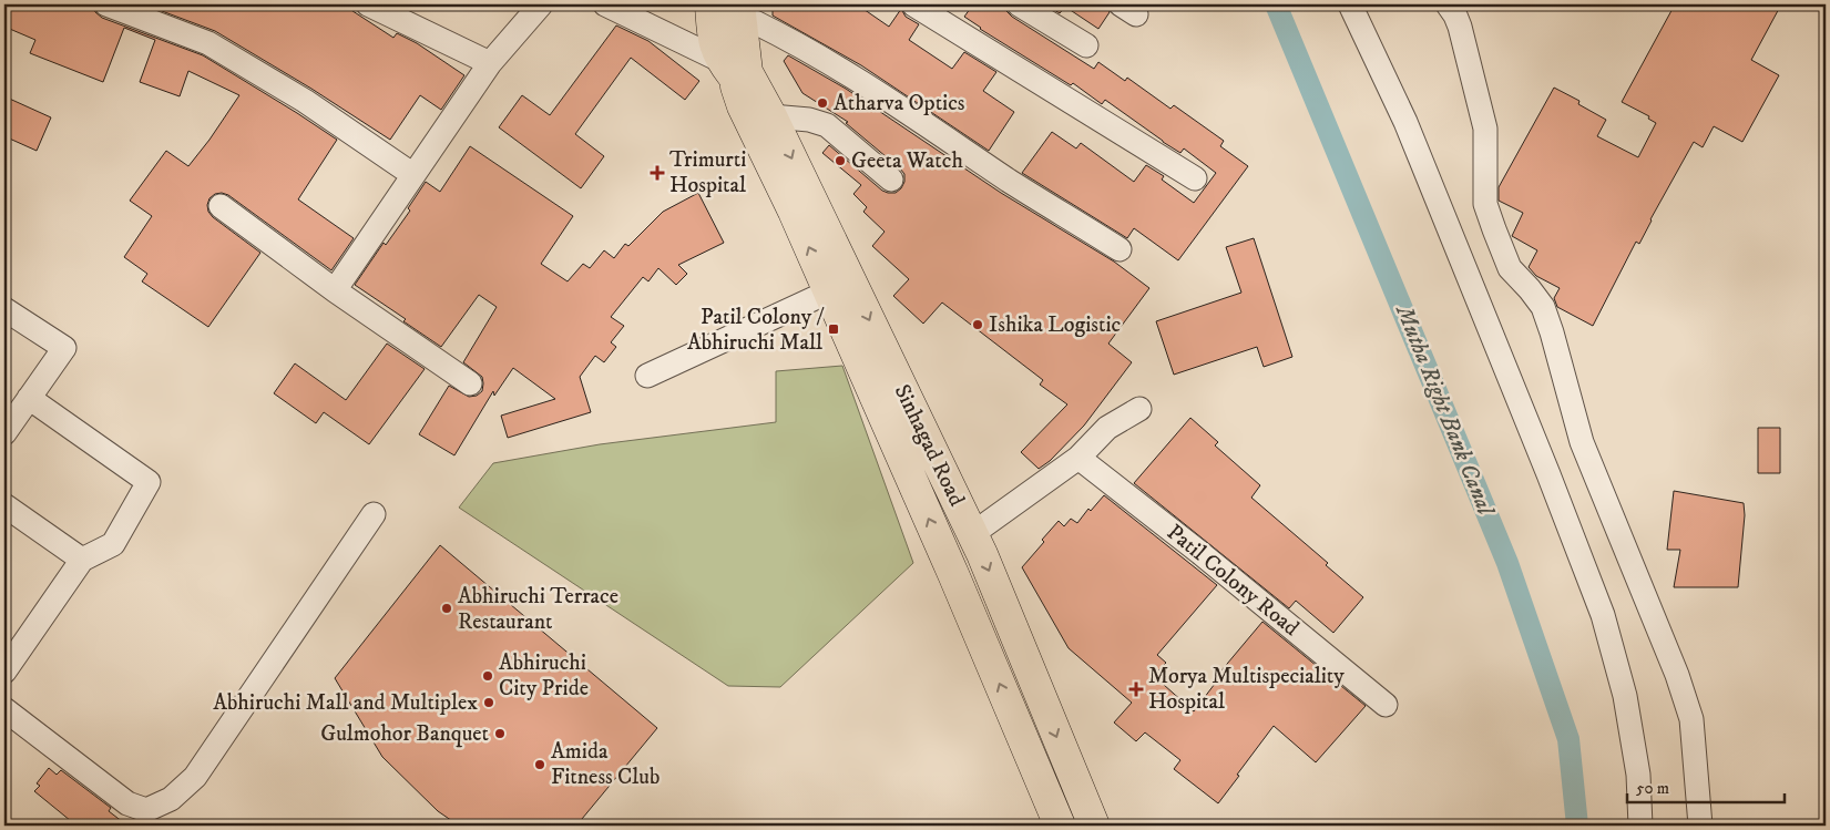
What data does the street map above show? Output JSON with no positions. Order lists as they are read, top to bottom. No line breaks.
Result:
{"streets":{"main road":["Sinhagad Road"],"street":["Patil Colony Road"]},"water":["Mutha Right Bank Canal"],"places":{"other":["Atharva Optics","Geeta Watch","Ishika Logistic","Abhiruchi Terrace Restaurant","Abhiruchi City Pride","Abhiruchi Mall and Multiplex","Gulmohor Banquet","Amida Fitness Club"],"health":["Trimurti Hospital","Morya Multispeciality Hospital"],"transit":["Patil Colony / Abhiruchi Mall"]},"scale_bar":"50 m"}
